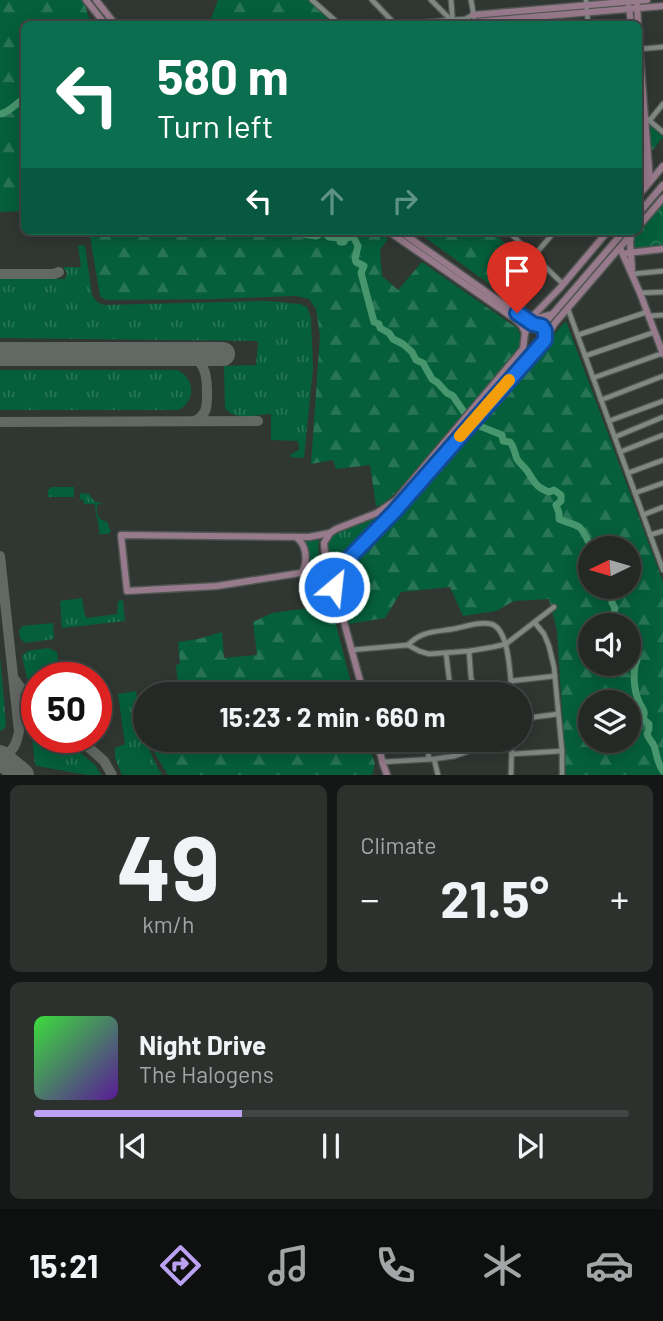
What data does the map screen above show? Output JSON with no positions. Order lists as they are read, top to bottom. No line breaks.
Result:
{"north":"left","page":{"turn":["580 m","Turn left"],"limit":"50","trip":"15:23 · 2 min · 660 m","tile":[["49","km/h"],"Climate"],"heat":["−","21.5°","+"],"song":["Night Drive","The Halogens"],"tabs":"15:21"}}
